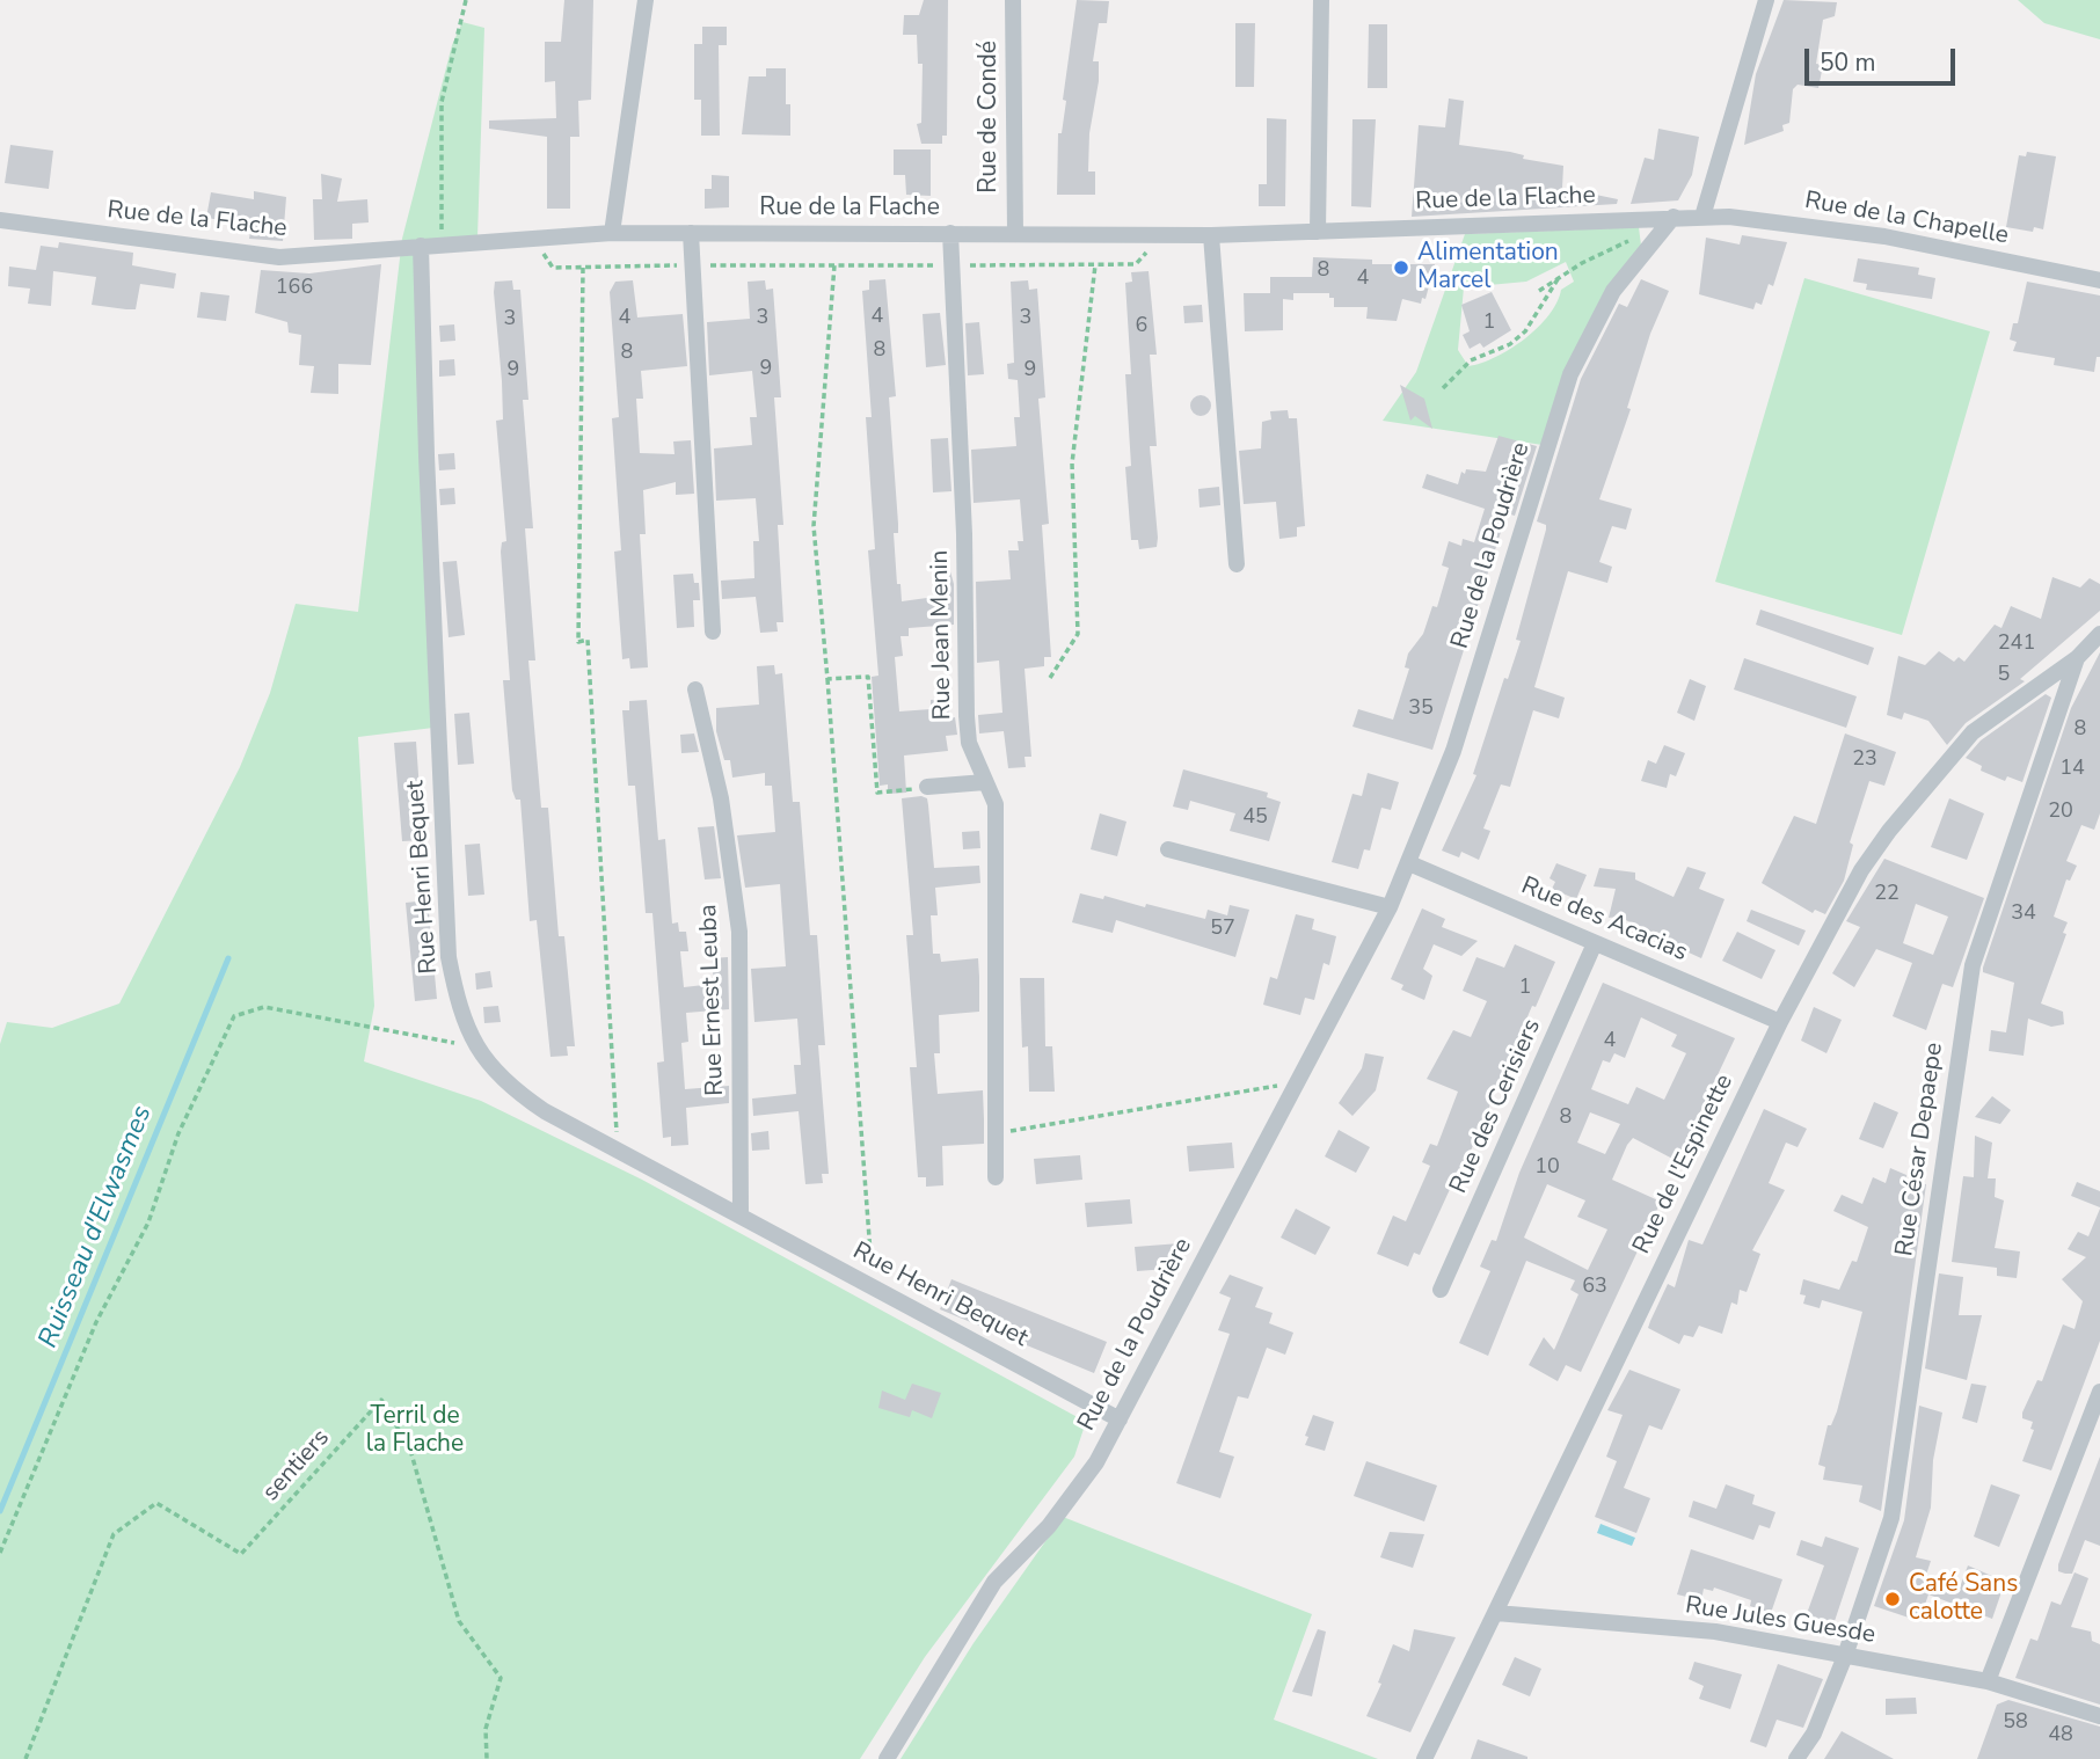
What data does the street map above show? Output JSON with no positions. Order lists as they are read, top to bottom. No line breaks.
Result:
{"streets":{"street":["Rue de Condé","Rue de la Flache","Rue de la Chapelle","Rue de la Poudrière","Rue Jean Menin","Rue Henri Bequet","Rue des Acacias","Rue Ernest Leuba","Rue des Cerisiers","Rue César Depaepe","Rue de l'Espinette","Rue Jules Guesde"],"path":["sentiers"]},"crossings":[["Rue de Condé","Rue de la Flache"],["Rue de la Flache","Rue de la Chapelle"],["Rue de la Flache","Rue de la Poudrière"],["Rue de la Flache","Rue Jean Menin"],["Rue de la Flache","Rue Henri Bequet"],["Rue de la Poudrière","Rue Henri Bequet"],["Rue de la Poudrière","Rue des Acacias"],["Rue Henri Bequet","Rue Ernest Leuba"],["Rue des Acacias","Rue des Cerisiers"],["Rue des Acacias","Rue de l'Espinette"],["Rue César Depaepe","Rue de l'Espinette"],["Rue César Depaepe","Rue Jules Guesde"],["Rue de l'Espinette","Rue Jules Guesde"]],"water":["Ruisseau d'Elwasmes"],"parks":["Terril de la Flache"],"places":["Alimentation Marcel","Café Sans calotte"],"house_numbers":["8","4","166","4","4","3","3","3","1","6","8","8","9","9","9","241","5","35","8","23","14","20","45","22","34","57","1","4","8","10","63","58","48"],"scale_bar":"50 m"}
